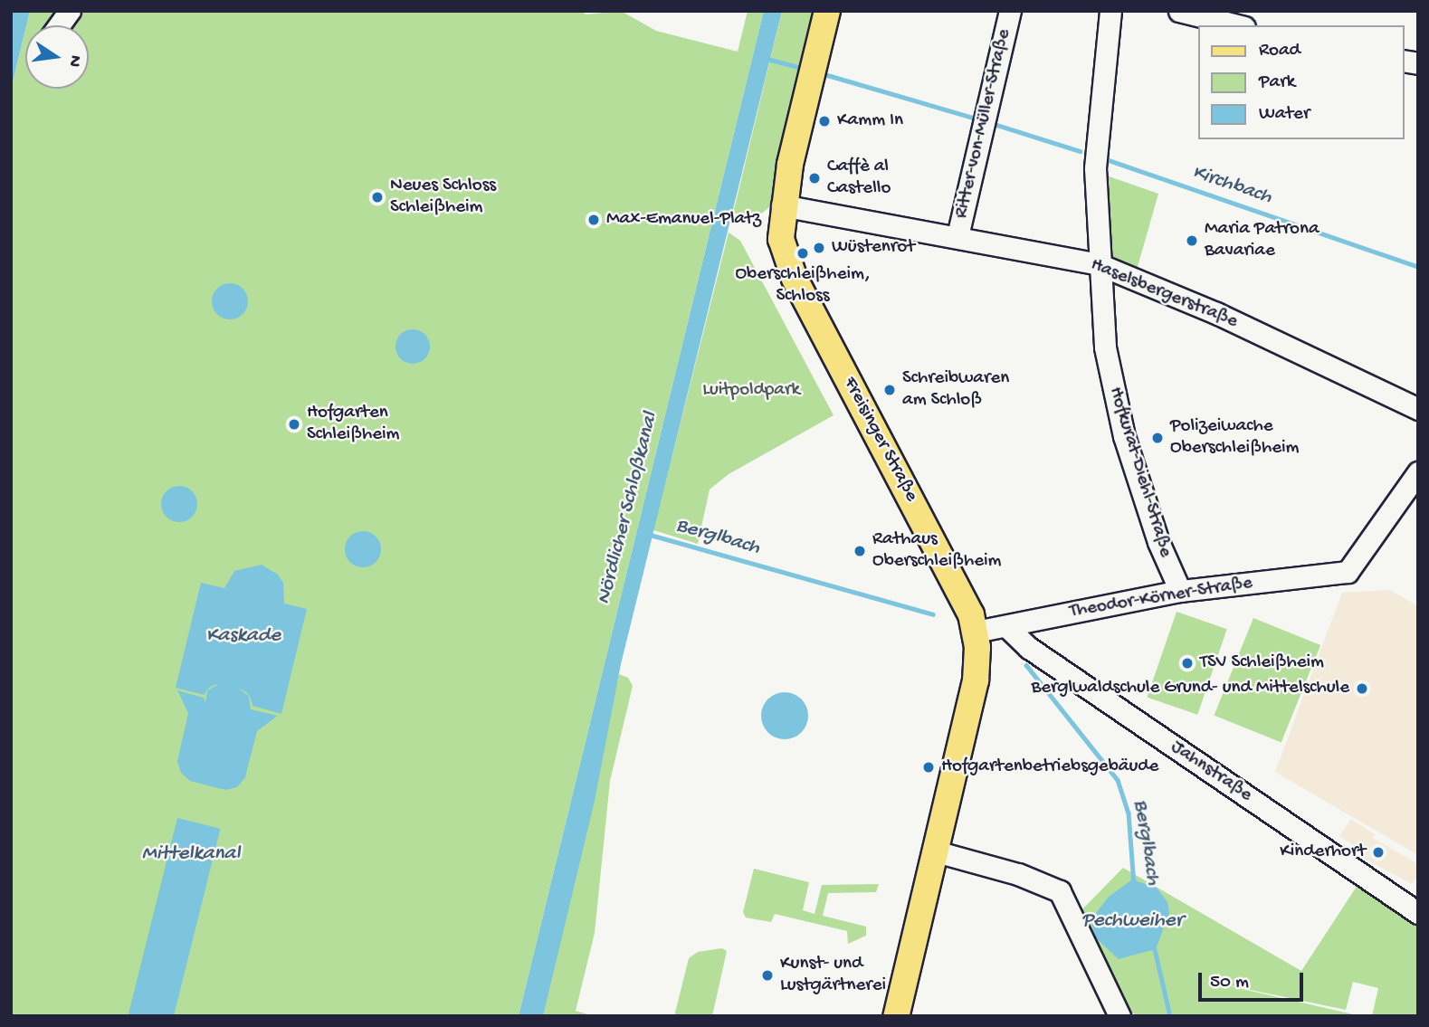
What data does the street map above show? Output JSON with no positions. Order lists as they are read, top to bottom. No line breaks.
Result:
{"streets":{"main road":["Freisinger Straße"],"street":["Ritter-von-Müller-Straße","Haselsbergerstraße","Hofkurat-Diehl-Straße","Theodor-Körner-Straße","Jahnstraße"]},"crossings":[["Ritter-von-Müller-Straße","Haselsbergerstraße"],["Haselsbergerstraße","Freisinger Straße"],["Haselsbergerstraße","Hofkurat-Diehl-Straße"],["Freisinger Straße","Theodor-Körner-Straße"],["Hofkurat-Diehl-Straße","Theodor-Körner-Straße"],["Theodor-Körner-Straße","Jahnstraße"]],"water":["Kirchbach","Nördlicher Schloßkanal","Berglbach","Kaskade","Mittelkanal","Pechweiher"],"parks":["Luitpoldpark"],"places":["Kamm In","Caffè al Castello","Neues Schloss Schleißheim","Max-Emanuel-Platz","Maria Patrona Bavariae","Wüstenrot","Oberschleißheim, Schloss","Schreibwaren am Schloß","Hofgarten Schleißheim","Polizeiwache Oberschleißheim","Rathaus Oberschleißheim","TSV Schleißheim","Berglwaldschule Grund- und Mittelschule","Hofgartenbetriebsgebäude","Kinderhort","Kunst- und Lustgärtnerei"],"legend":["Road","Park","Water"],"scale_bar":"50 m","north":"right"}
